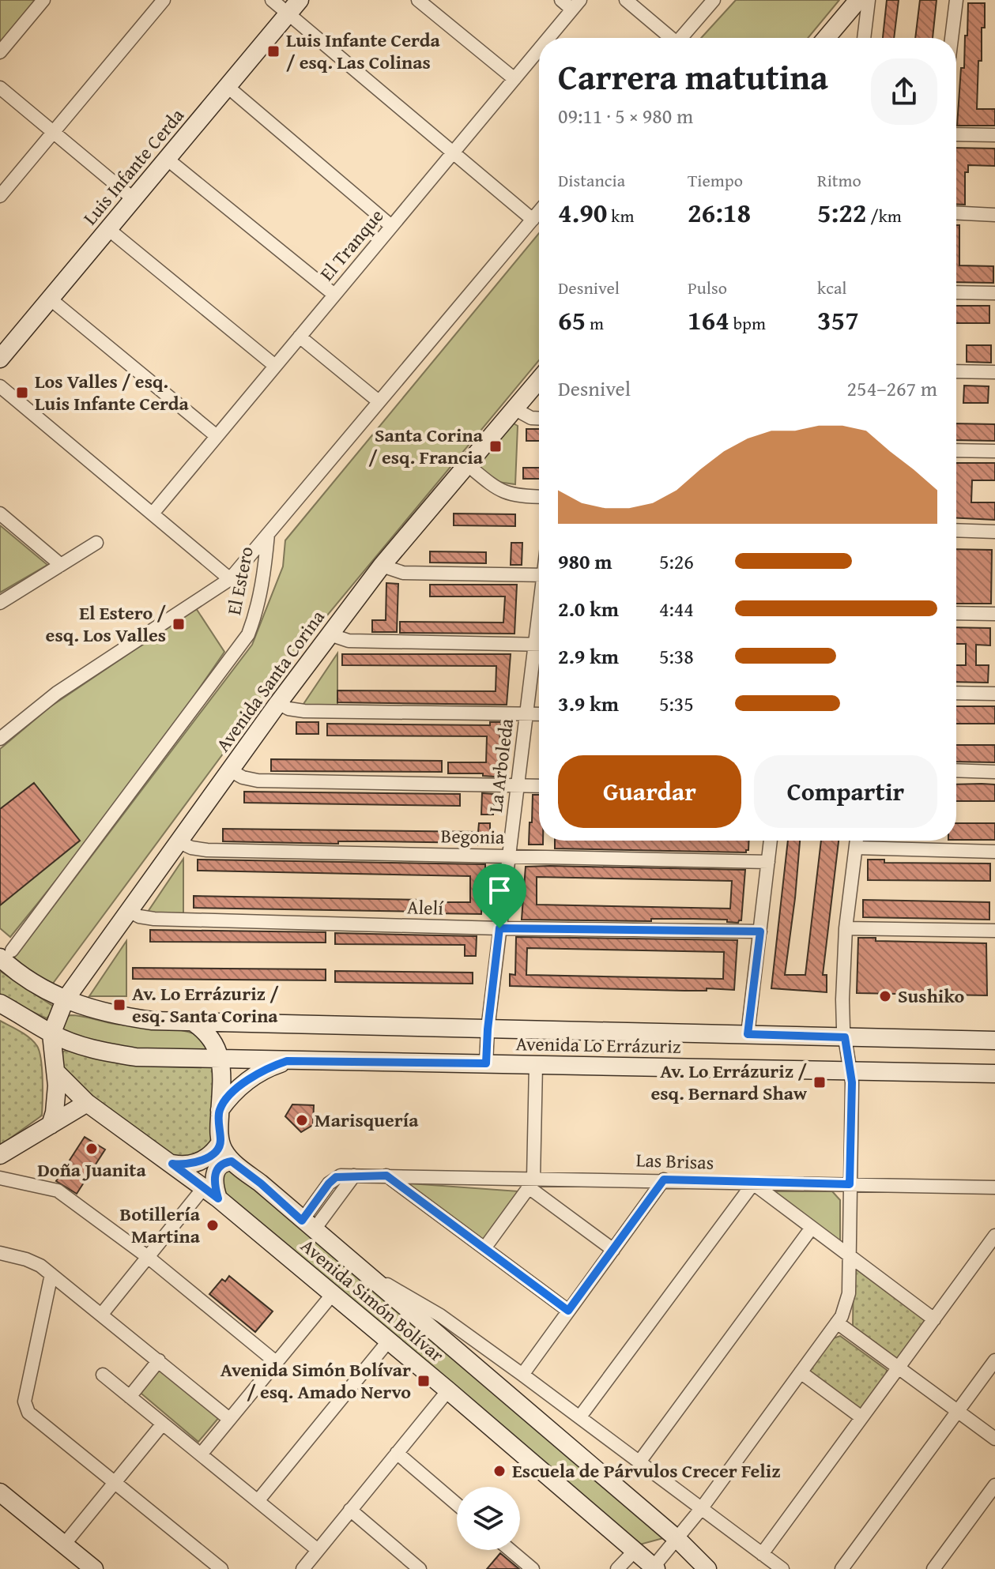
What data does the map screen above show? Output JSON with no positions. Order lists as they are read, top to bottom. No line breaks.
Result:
{"streets":{"main road":["Luis Infante Cerda","Avenida Santa Corina","Avenida Lo Errázuriz","Avenida Simón Bolívar"],"street":["El Tranque","El Estero","La Arboleda","Begonia","Alelí","Las Brisas"]},"crossings":[["El Estero","Avenida Lo Errázuriz"],["Avenida Santa Corina","Begonia"],["Avenida Santa Corina","Alelí"],["Avenida Santa Corina","Avenida Lo Errázuriz"],["La Arboleda","Begonia"],["La Arboleda","Alelí"],["La Arboleda","Avenida Lo Errázuriz"],["Avenida Lo Errázuriz","Avenida Simón Bolívar"],["Las Brisas","Avenida Simón Bolívar"]],"places":{"transit":["Luis Infante Cerda / esq. Las Colinas","Los Valles / esq. Luis Infante Cerda","Santa Corina / esq. Francia","El Estero / esq. Los Valles","Av. Lo Errázuriz / esq. Santa Corina","Av. Lo Errázuriz / esq. Bernard Shaw","Avenida Simón Bolívar / esq. Amado Nervo"],"other":["Sushiko","Marisquería","Doña Juanita","Botillería Martina","Escuela de Párvulos Crecer Feliz"]},"page":{"heading":["Carrera matutina","09:11 · 5 × 980 m"],"stats":[["Distancia","4.90 km"],["Tiempo","26:18"],["Ritmo","5:22 /km"],["Desnivel","65 m"],["Pulso","164 bpm"],["kcal","357"]],"chart":["Desnivel","254–267 m"],"list":[{"name":"980 m","note":"5:26"},{"name":"2.0 km","note":"4:44"},{"name":"2.9 km","note":"5:38"},{"name":"3.9 km","note":"5:35"}],"buttons":["Guardar","Compartir"]}}
